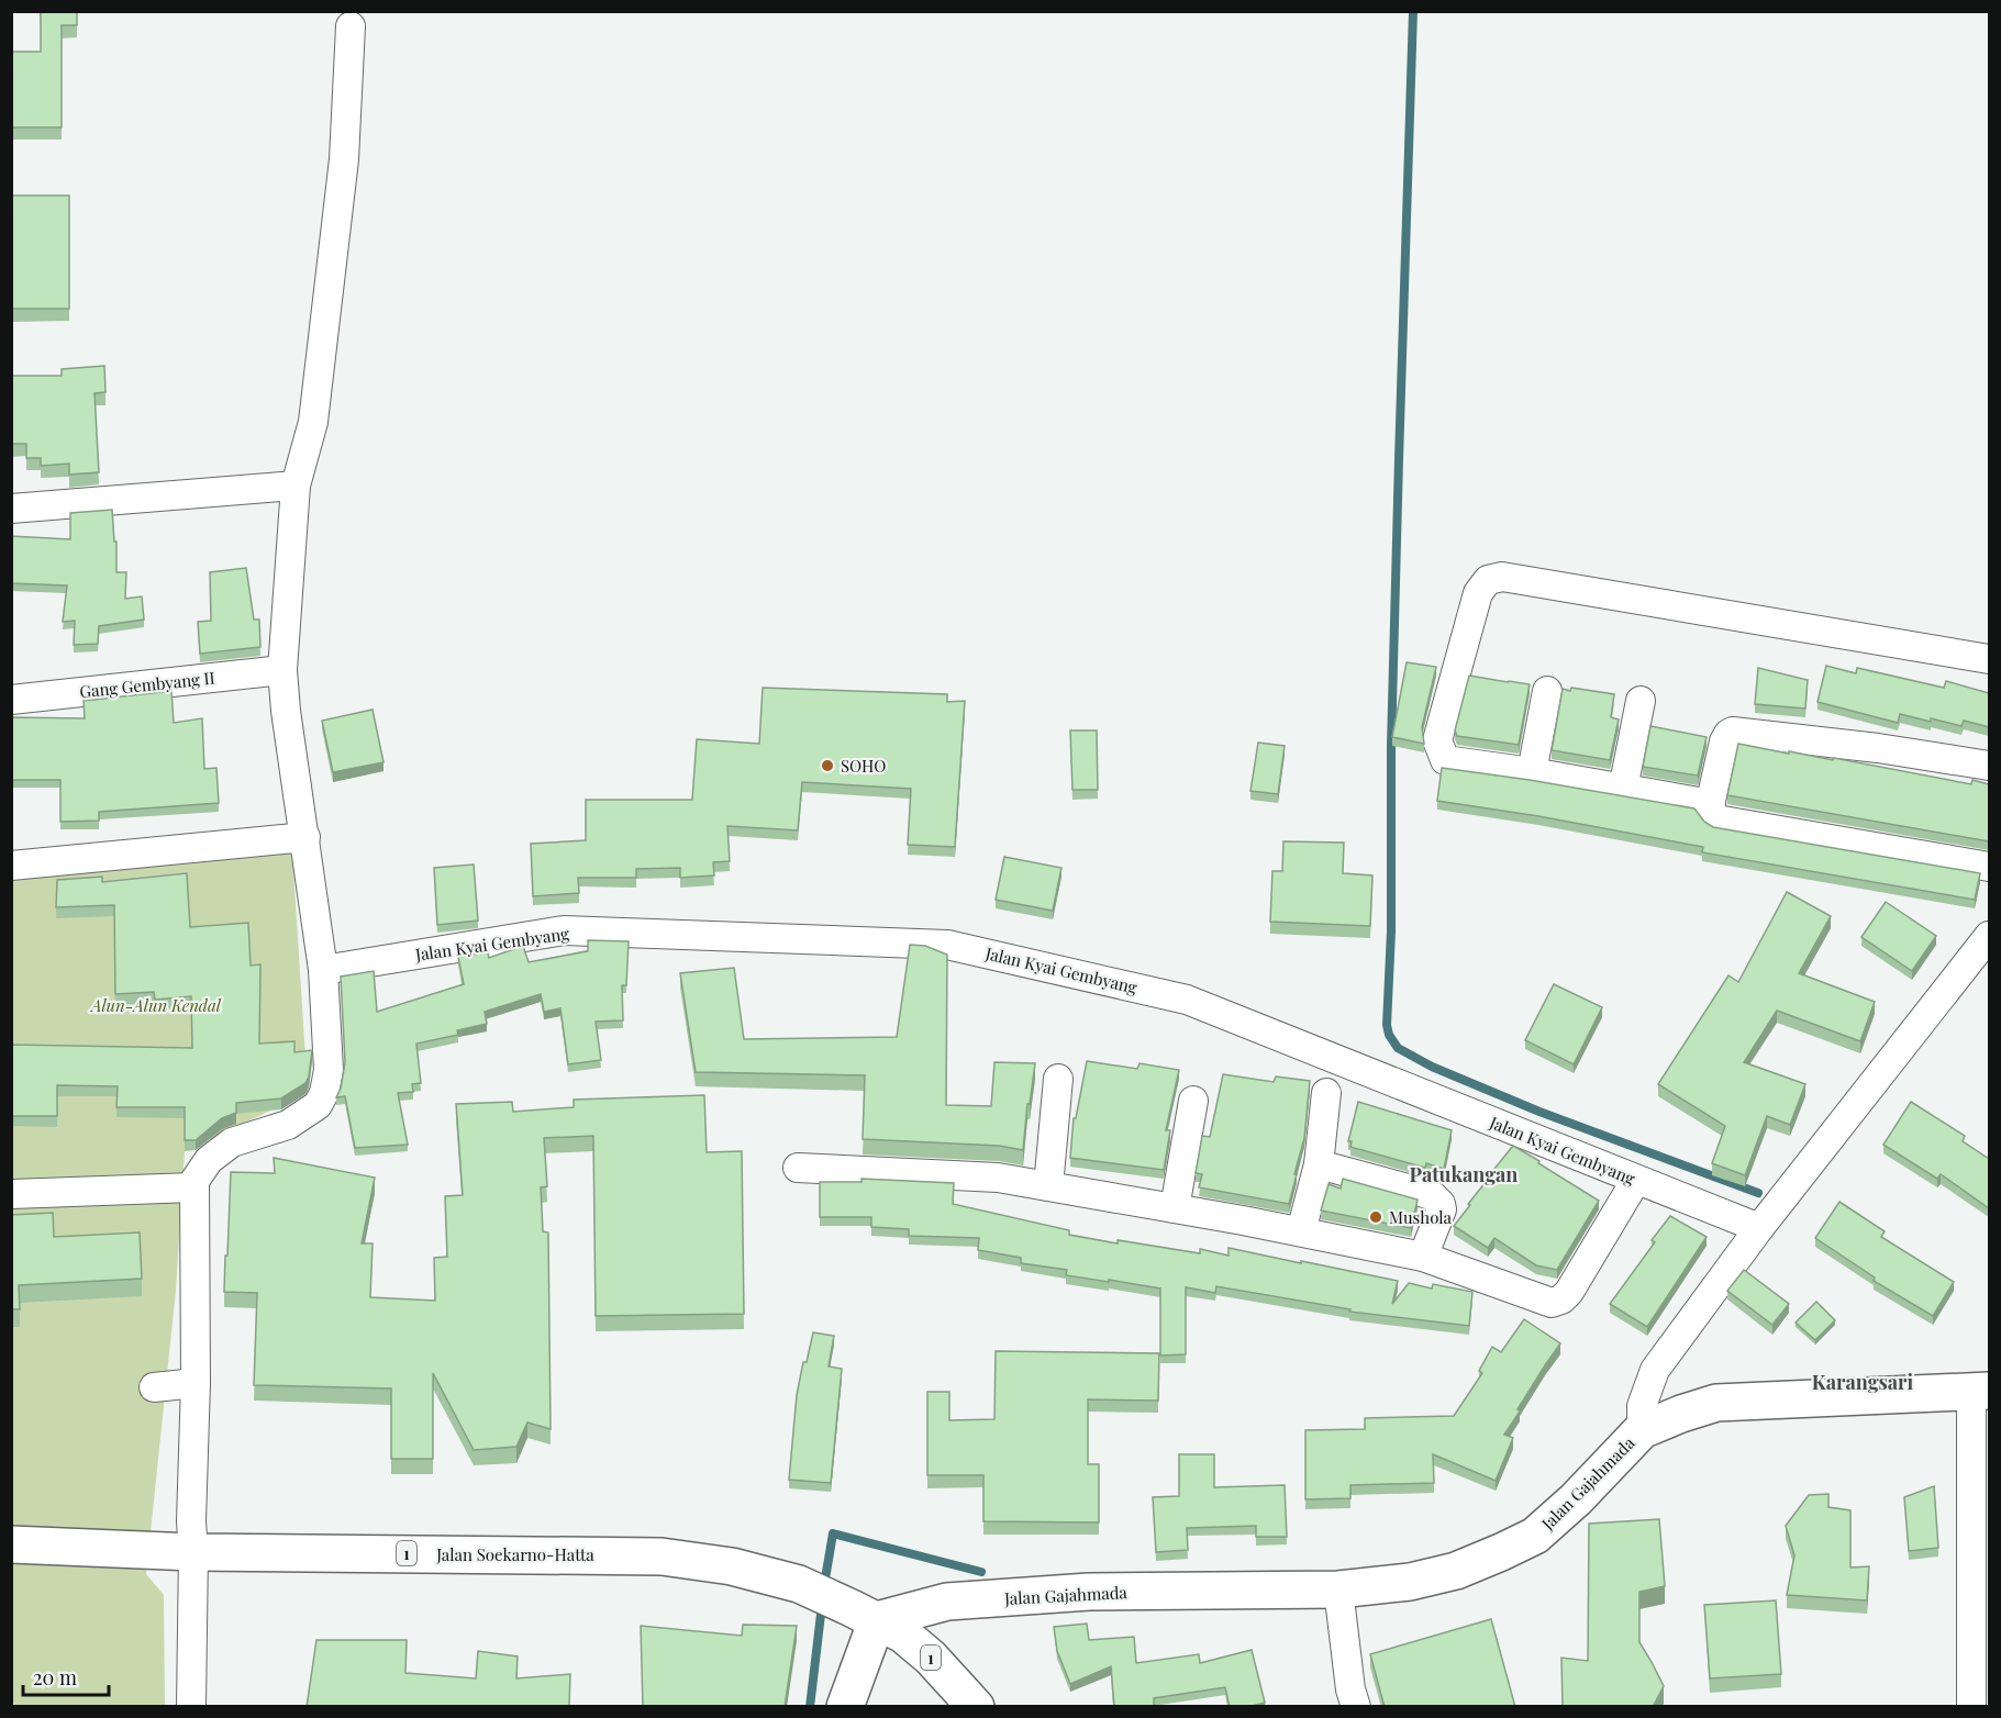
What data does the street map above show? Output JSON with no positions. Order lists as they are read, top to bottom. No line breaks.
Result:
{"streets":{"main road":["Jalan Gajahmada","1","Jalan Soekarno-Hatta"],"street":["Gang Gembyang II","Jalan Kyai Gembyang"]},"crossings":[["Jalan Gajahmada","Jalan Soekarno-Hatta"]],"districts":["Patukangan","Karangsari"],"parks":["Alun-Alun Kendal"],"places":["SOHO","Mushola"],"scale_bar":"20 m"}
